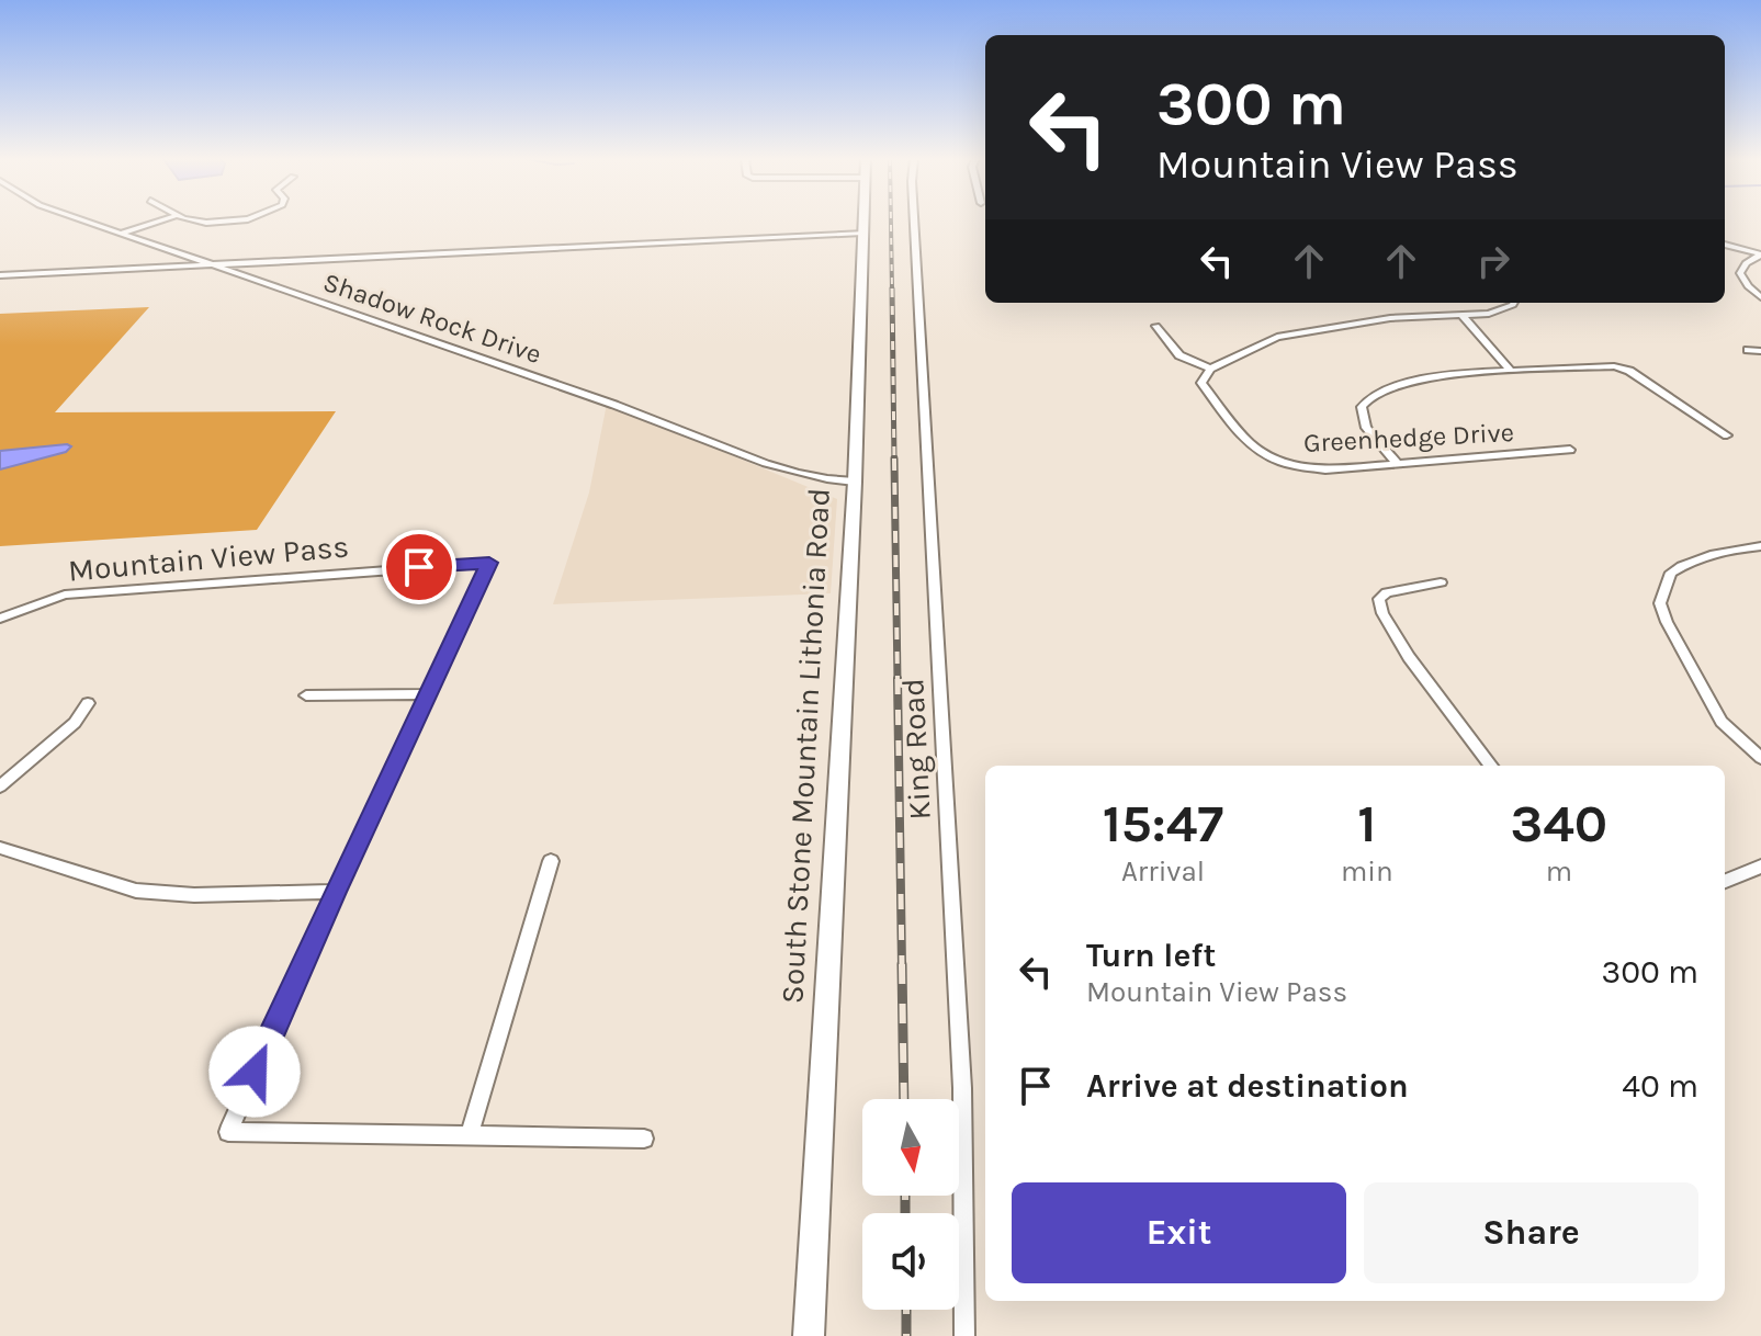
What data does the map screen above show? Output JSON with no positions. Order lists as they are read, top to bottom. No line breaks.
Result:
{"streets":{"main road":["South Stone Mountain Lithonia Road"],"street":["Shadow Rock Drive","Greenhedge Drive","Mountain View Pass","King Road"]},"crossings":[["Shadow Rock Drive","South Stone Mountain Lithonia Road"]],"north":"bottom","page":{"turn":["300 m","Mountain View Pass"],"eta":["15:47","Arrival","1","min","340","m"],"list":[{"name":"Turn left","note":"Mountain View Pass","value":"300 m"},{"name":"Arrive at destination","value":"40 m"}],"buttons":["Exit","Share"]}}
